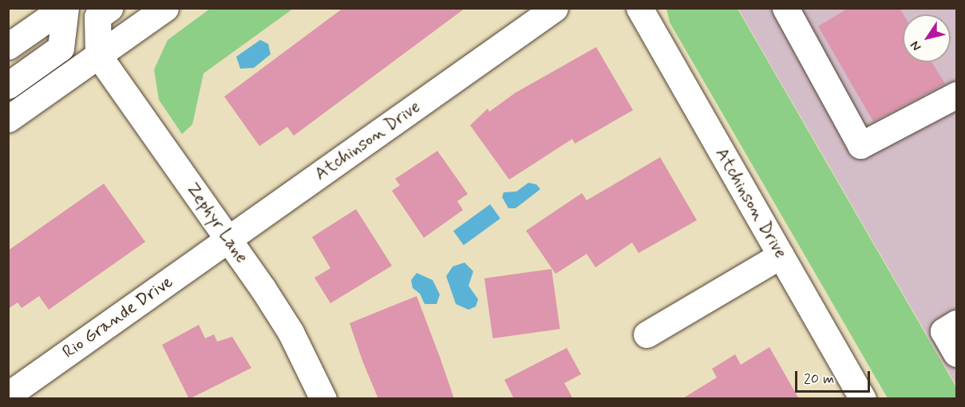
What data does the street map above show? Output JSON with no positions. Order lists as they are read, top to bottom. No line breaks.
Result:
{"streets":{"street":["Atchinson Drive","Zephyr Lane","Rio Grande Drive"]},"crossings":[["Atchinson Drive","Zephyr Lane"],["Atchinson Drive","Rio Grande Drive"],["Zephyr Lane","Rio Grande Drive"]],"scale_bar":"20 m","north":"bottom left"}
